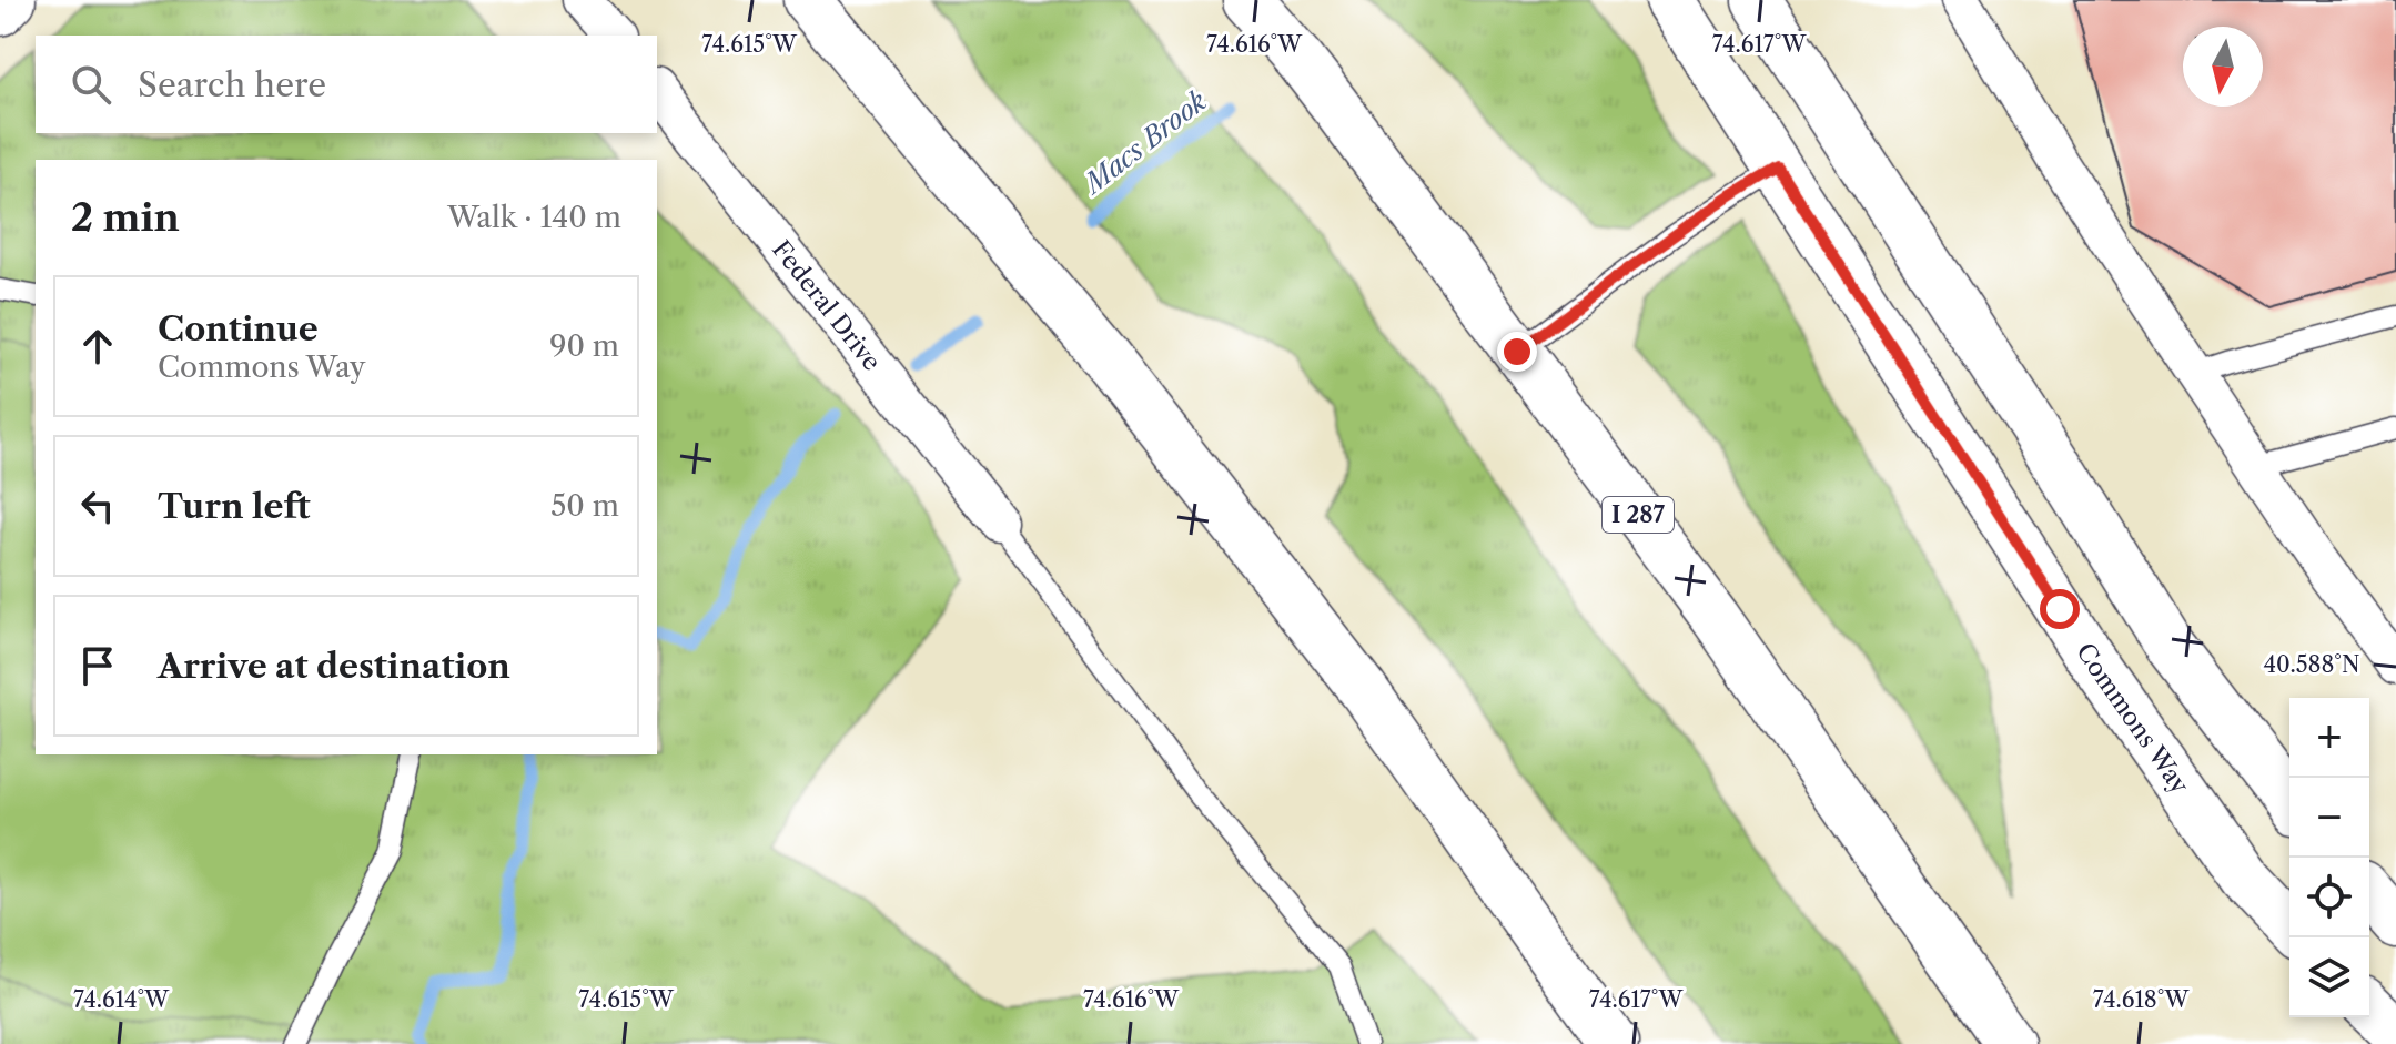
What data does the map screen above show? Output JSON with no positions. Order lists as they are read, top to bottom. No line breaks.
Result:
{"streets":{"main road":["I 287","Commons Way"],"street":["Federal Drive"]},"water":["Macs Brook"],"north":"bottom","page":{"search":"Search here","heading":["2 min","Walk · 140 m"],"list":[["Continue","Commons Way","90 m"],["Turn left","50 m"],"Arrive at destination"],"map_buttons":["+","−"]},"coordinates":["74.615°W","74.616°W","74.617°W","40.588°N","74.614°W","74.618°W"]}
